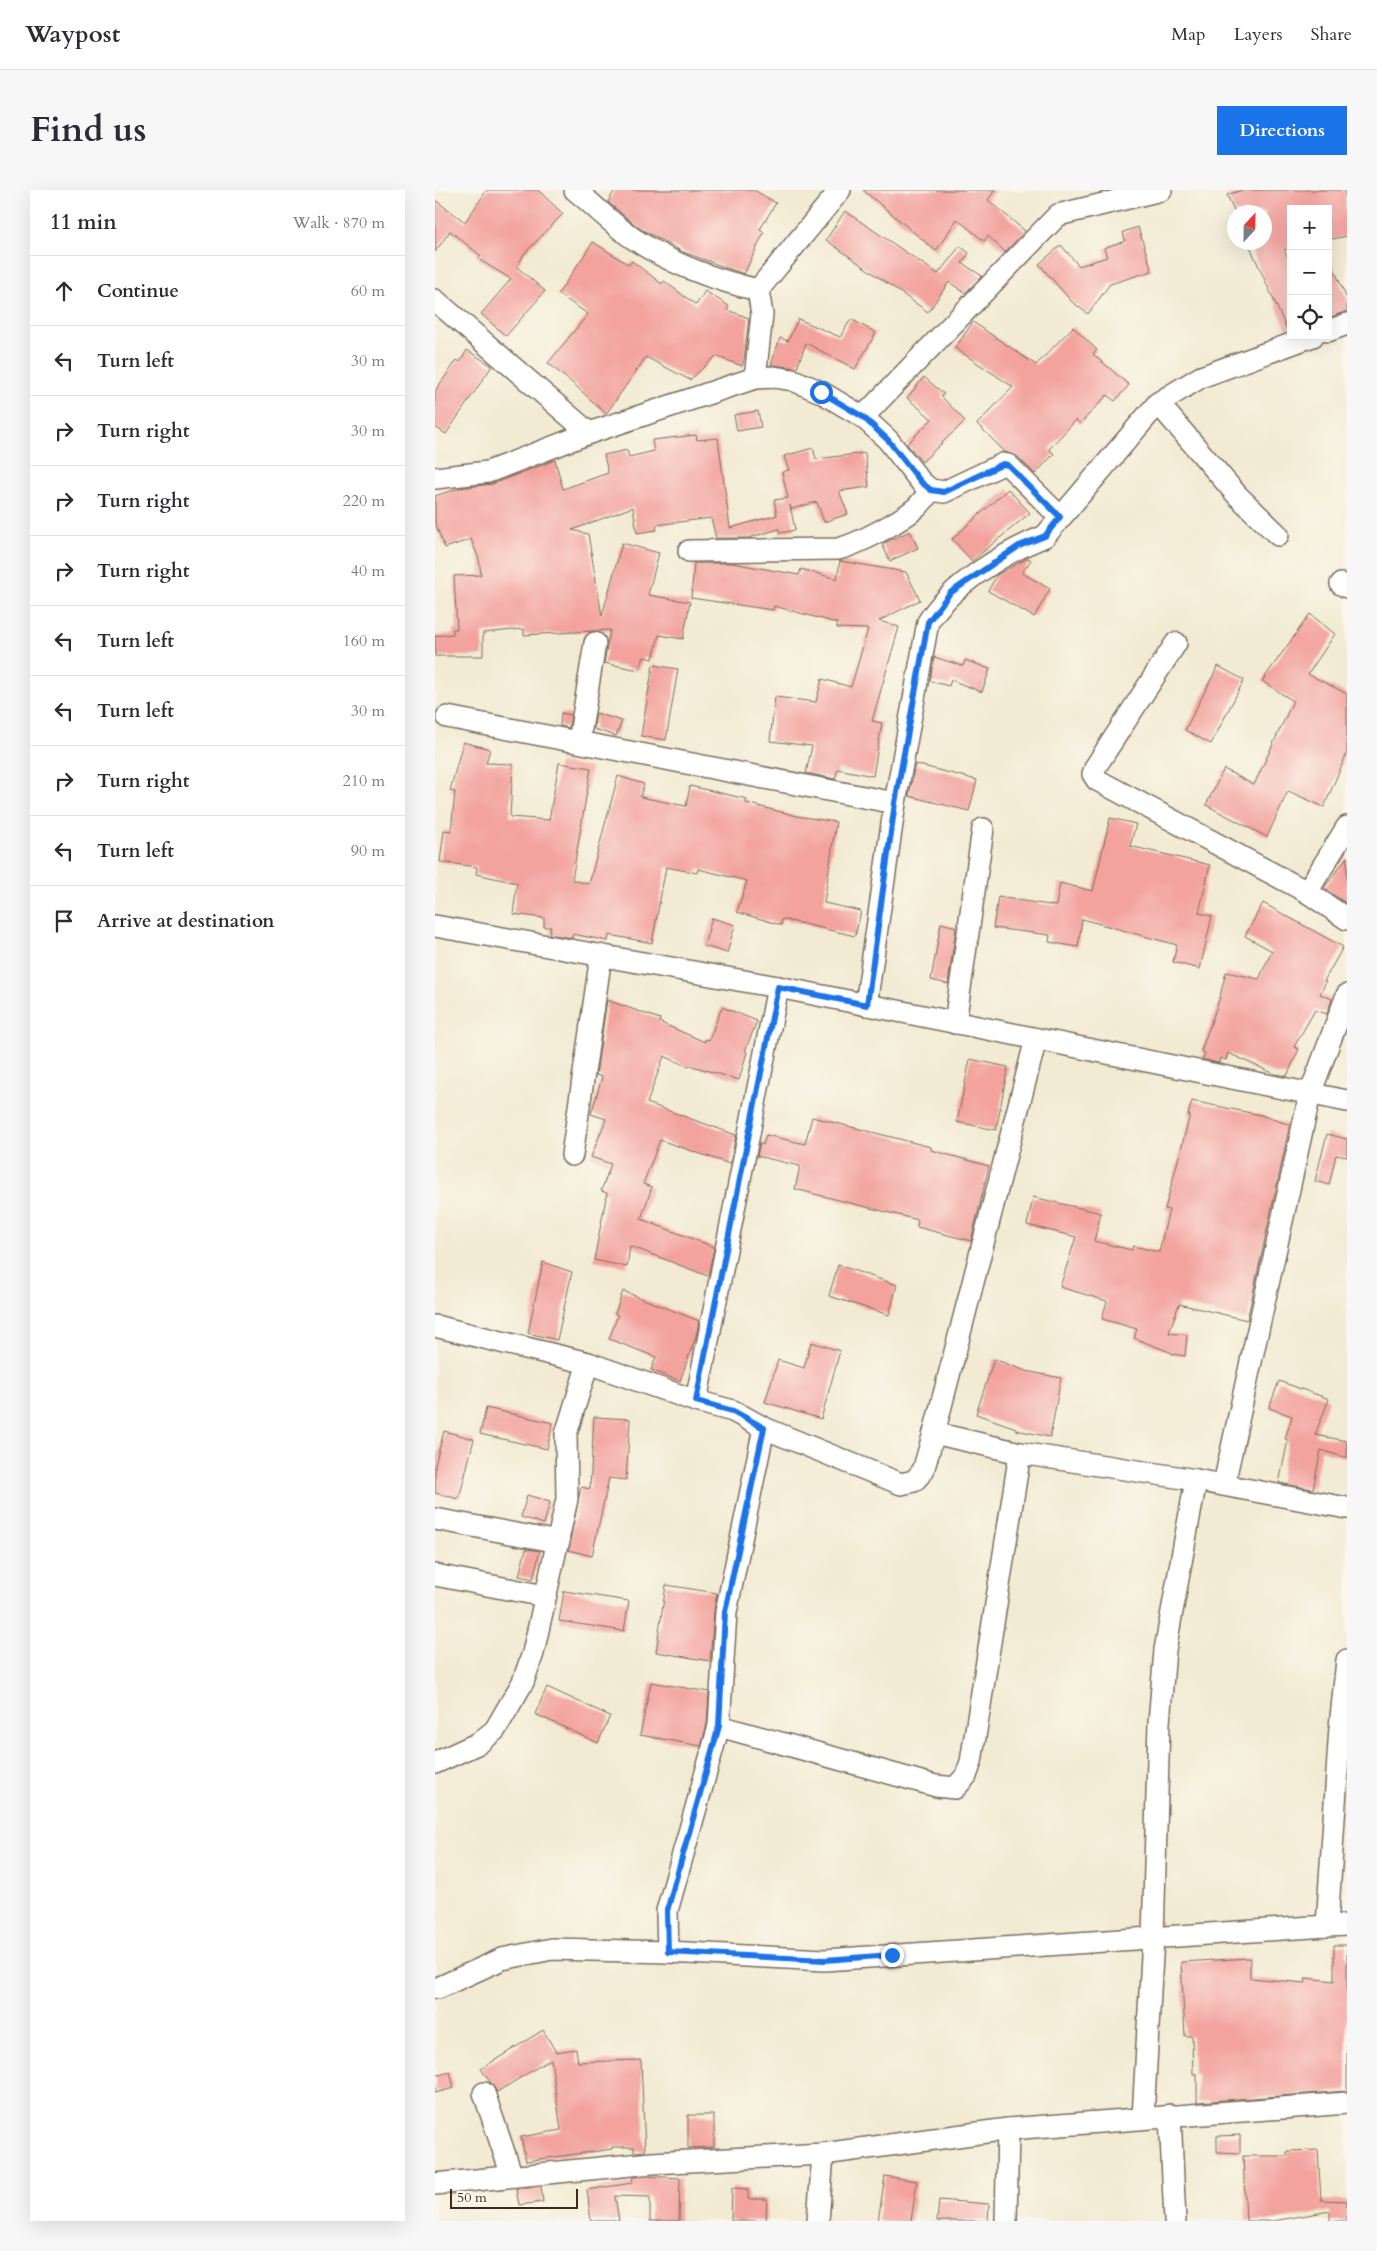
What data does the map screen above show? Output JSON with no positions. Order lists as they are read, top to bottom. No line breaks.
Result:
{"scale_bar":"50 m","north":"top","page":{"header":"Waypost","nav":["Map","Layers","Share"],"title":"Find us","buttons":"Directions","heading":["11 min","Walk · 870 m"],"map_buttons":["+","−"],"list":[["Continue","60 m"],["Turn left","30 m"],["Turn right","30 m"],["Turn right","220 m"],["Turn right","40 m"],["Turn left","160 m"],["Turn left","30 m"],["Turn right","210 m"],["Turn left","90 m"],"Arrive at destination"],"scale":"50 m"}}
